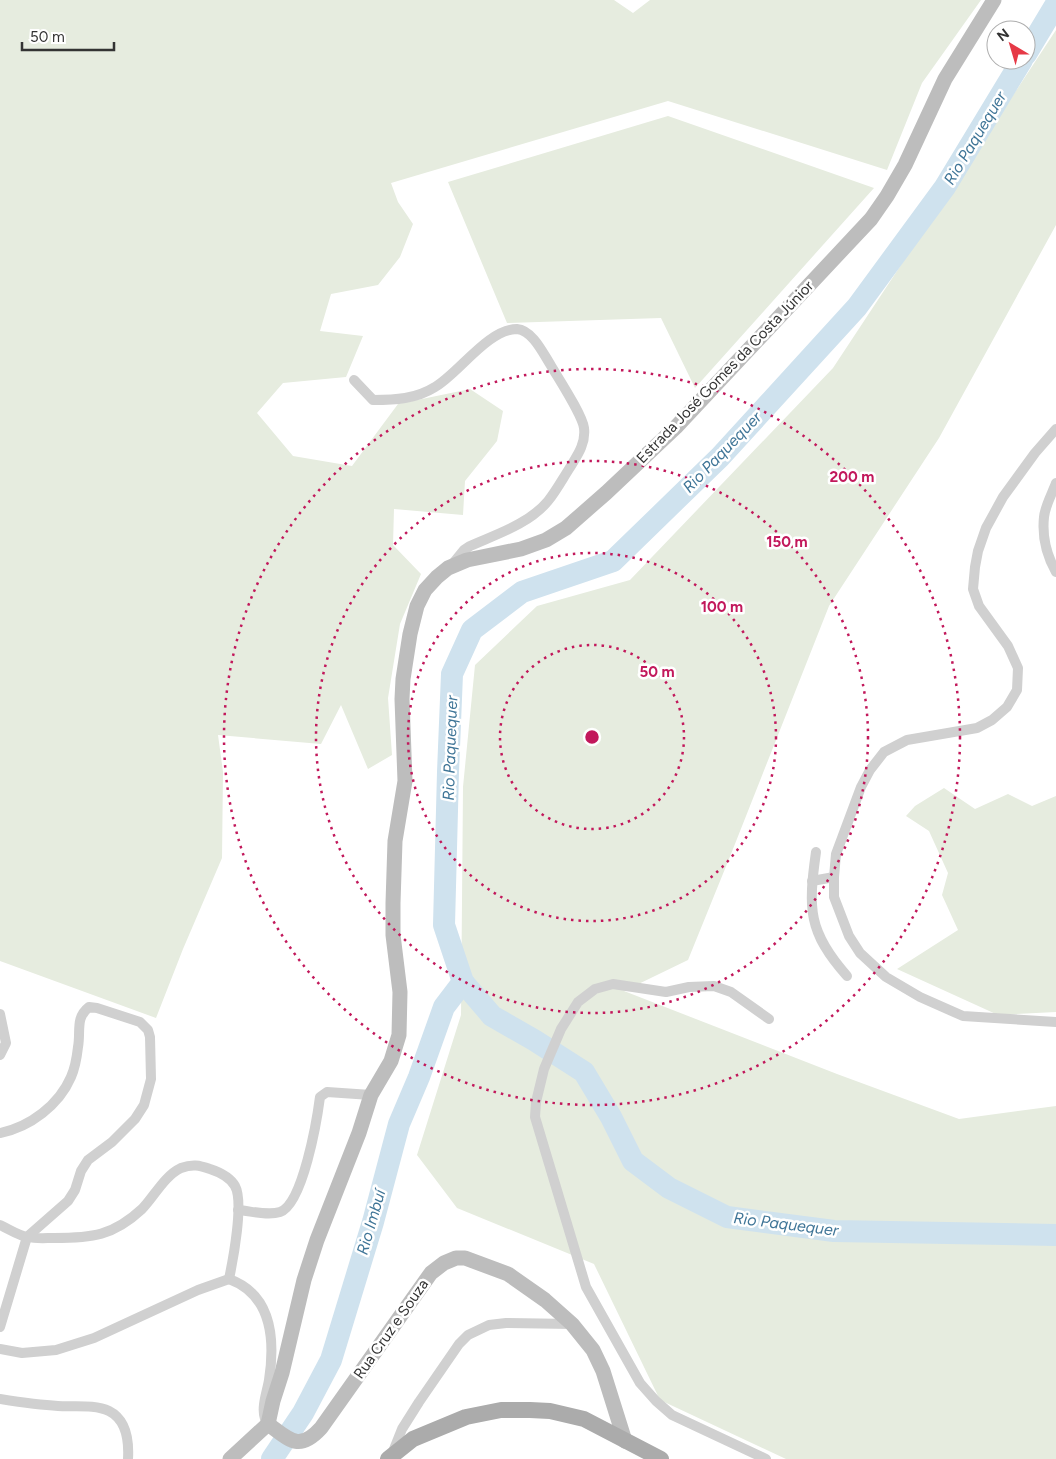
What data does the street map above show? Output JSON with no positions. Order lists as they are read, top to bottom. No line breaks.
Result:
{"streets":{"street":["Estrada José Gomes da Costa Júnior","Rua Cruz e Souza"]},"crossings":[["Estrada José Gomes da Costa Júnior","Rua Cruz e Souza"]],"water":["Rio Paquequer","Rio Imbuí"],"scale_bar":"50 m","north":"top left","rings":["200 m","150 m","100 m","50 m"]}
